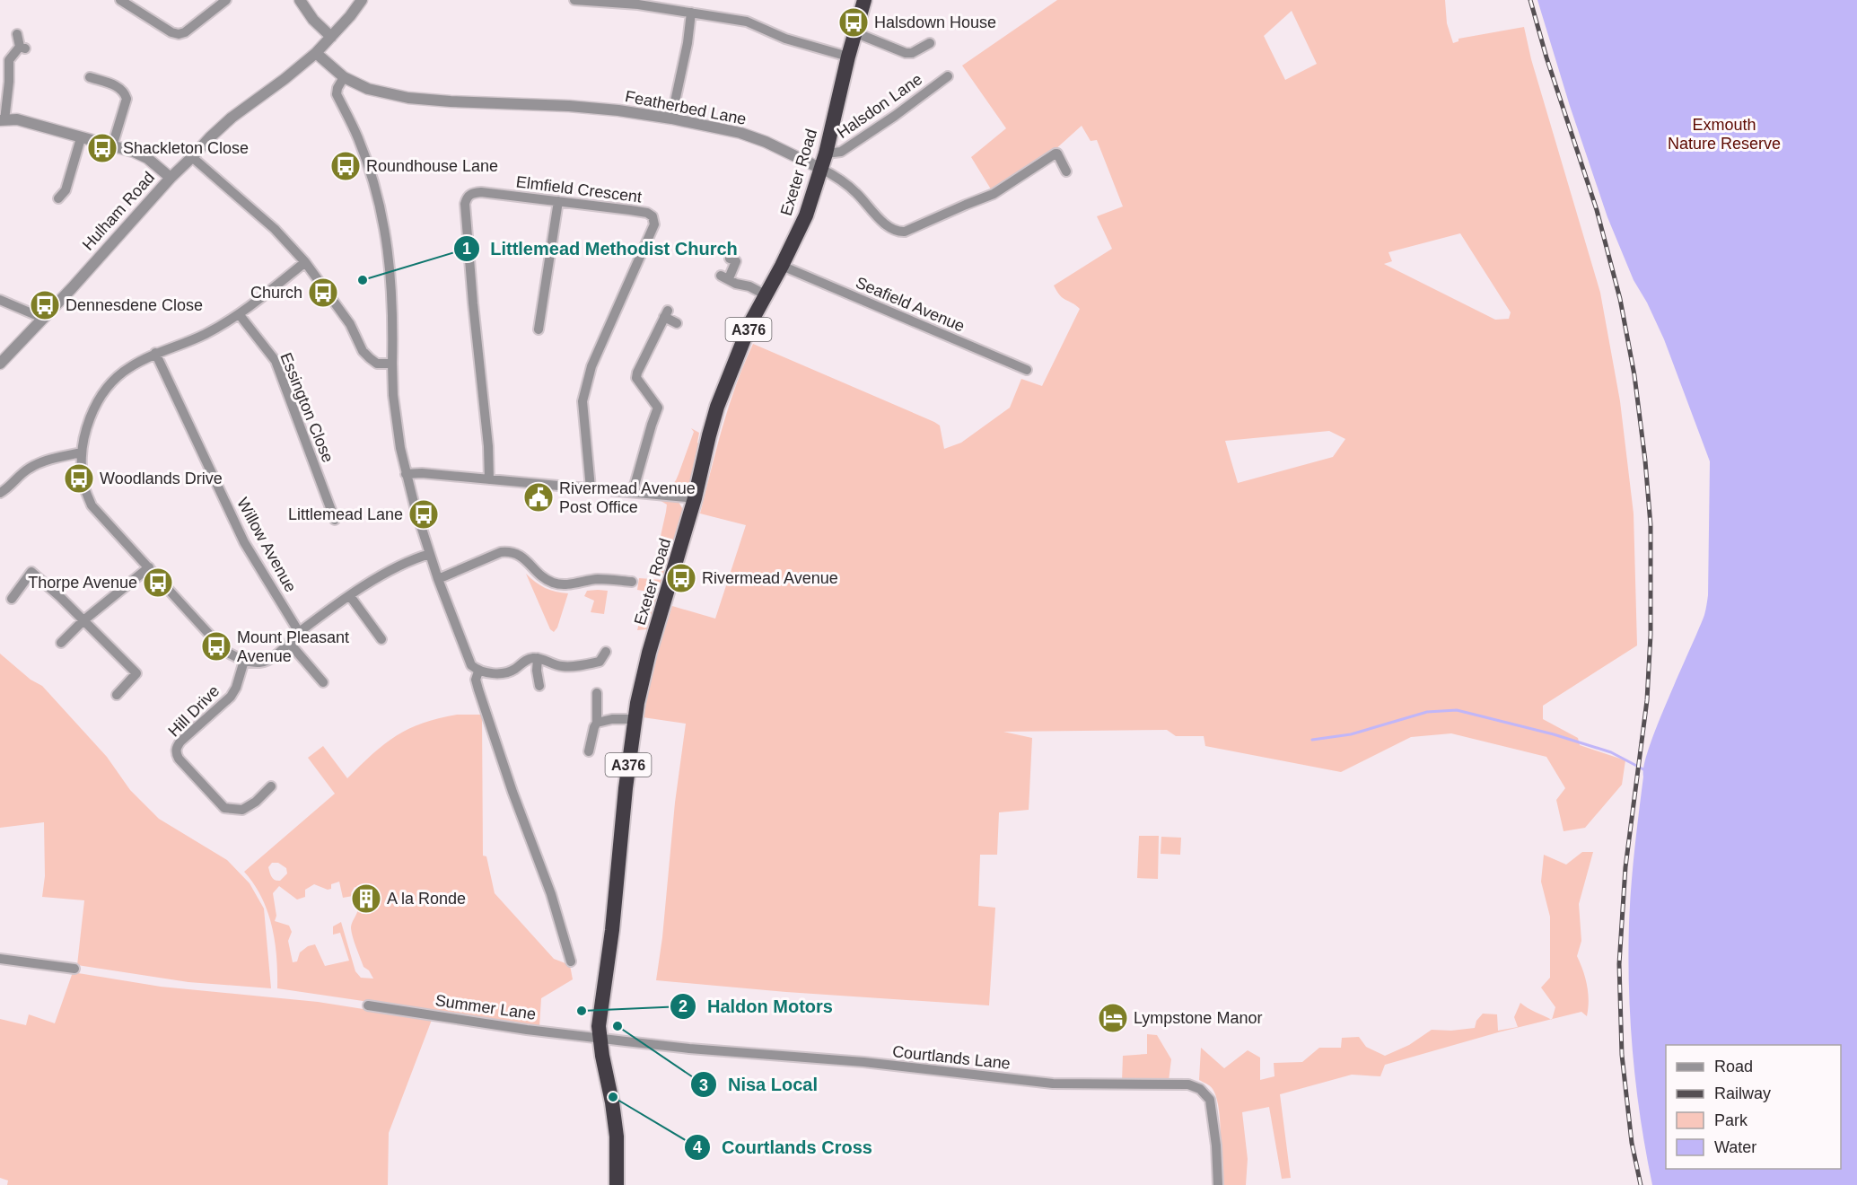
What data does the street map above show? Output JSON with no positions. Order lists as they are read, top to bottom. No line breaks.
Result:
{"streets":{"highway":["Exeter Road","A376"],"street":["Halsdon Lane","Featherbed Lane","Elmfield Crescent","Hulham Road","Seafield Avenue","Essington Close","Willow Avenue","Hill Drive","Summer Lane","Courtlands Lane"]},"crossings":[["Halsdon Lane","Exeter Road"],["Featherbed Lane","Exeter Road"],["Featherbed Lane","Hulham Road"],["Exeter Road","Seafield Avenue"],["Exeter Road","A376"],["Exeter Road","Summer Lane"],["Exeter Road","Courtlands Lane"],["A376","Summer Lane"],["A376","Courtlands Lane"],["Summer Lane","Courtlands Lane"]],"parks":["Exmouth Nature Reserve"],"places":{"bus stop":["Halsdown House","Shackleton Close","Roundhouse Lane","Church","Dennesdene Close","Woodlands Drive","Littlemead Lane","Rivermead Avenue","Thorpe Avenue","Mount Pleasant Avenue"],"other":["Littlemead Methodist Church","Haldon Motors","Nisa Local","Courtlands Cross"],"public building":["Rivermead Avenue Post Office"],"building":["A la Ronde"],"hotel":["Lympstone Manor"]},"legend":["Road","Railway","Park","Water"]}
